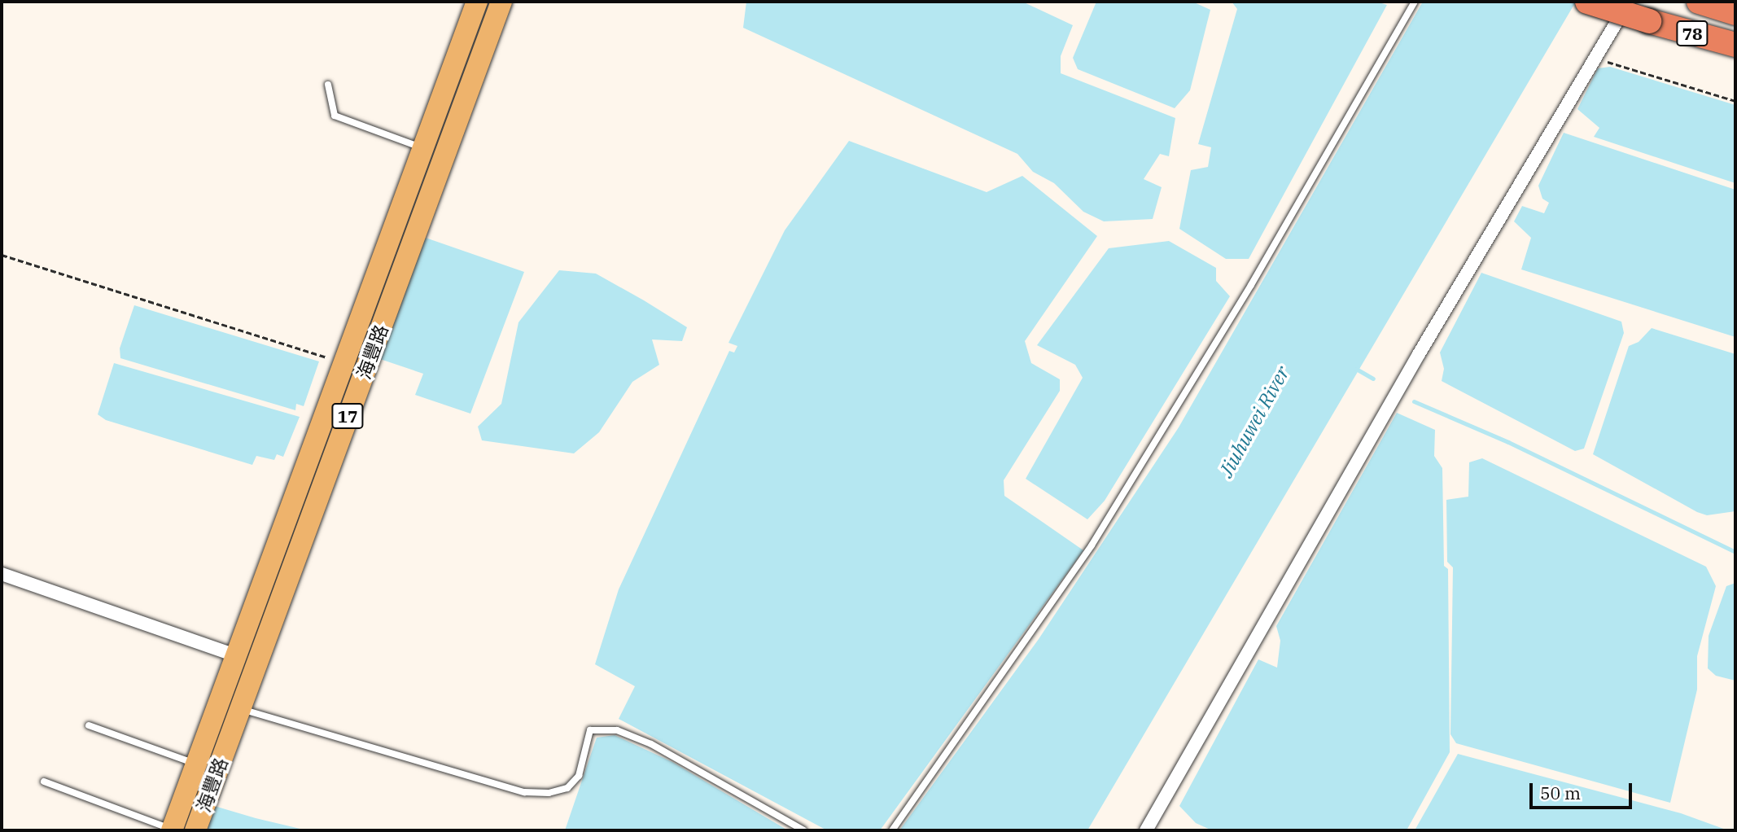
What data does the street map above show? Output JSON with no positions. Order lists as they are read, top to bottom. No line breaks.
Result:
{"streets":{"highway":["78"],"main road":["海豐路","17"]},"water":["Jiuhuwei River"],"scale_bar":"50 m"}
